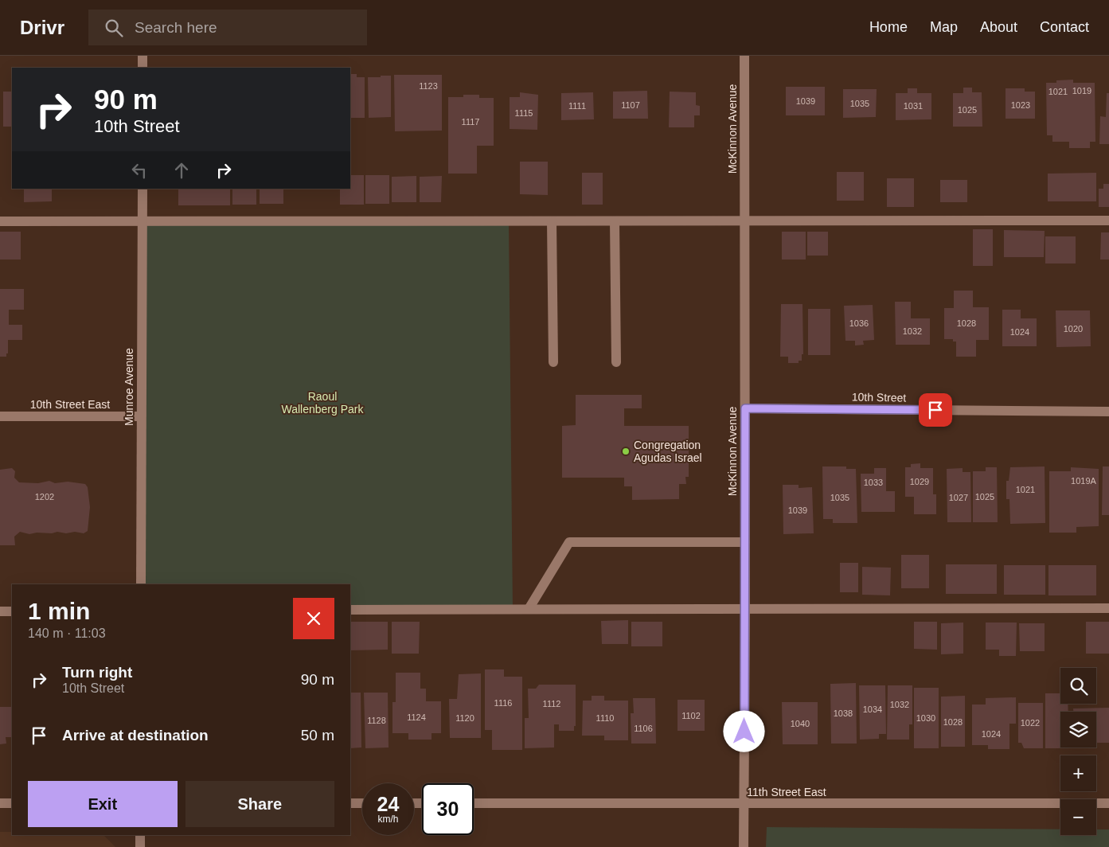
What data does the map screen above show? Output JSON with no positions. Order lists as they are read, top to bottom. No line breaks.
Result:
{"streets":{"street":["McKinnon Avenue","Munroe Avenue","10th Street","10th Street East","11th Street East"]},"crossings":[["McKinnon Avenue","10th Street"],["McKinnon Avenue","11th Street East"],["Munroe Avenue","10th Street East"]],"parks":["Raoul Wallenberg Park"],"places":["Congregation Agudas Israel"],"house_numbers":["1123","1019","1021","1039","1035","1107","1023","1111","1031","1025","1115","1117","1036","1028","1020","1032","1024","1019A","1029","1033","1021","1202","1025","1035","1027","1039","1116","1112","1032","1034","1038","1102","1124","1120","1110","1030","1128","1028","1022","1040","1106","1024"],"page":{"header":"Drivr","search":"Search here","nav":["Home","Map","About","Contact"],"turn":["90 m","10th Street"],"heading":["1 min","140 m · 11:03"],"list":[{"name":"Turn right","note":"10th Street","value":"90 m"},{"name":"Arrive at destination","value":"50 m"}],"map_buttons":["+","−"],"buttons":["Exit","Share"],"speed":"24 km/h","limit":"30"}}
